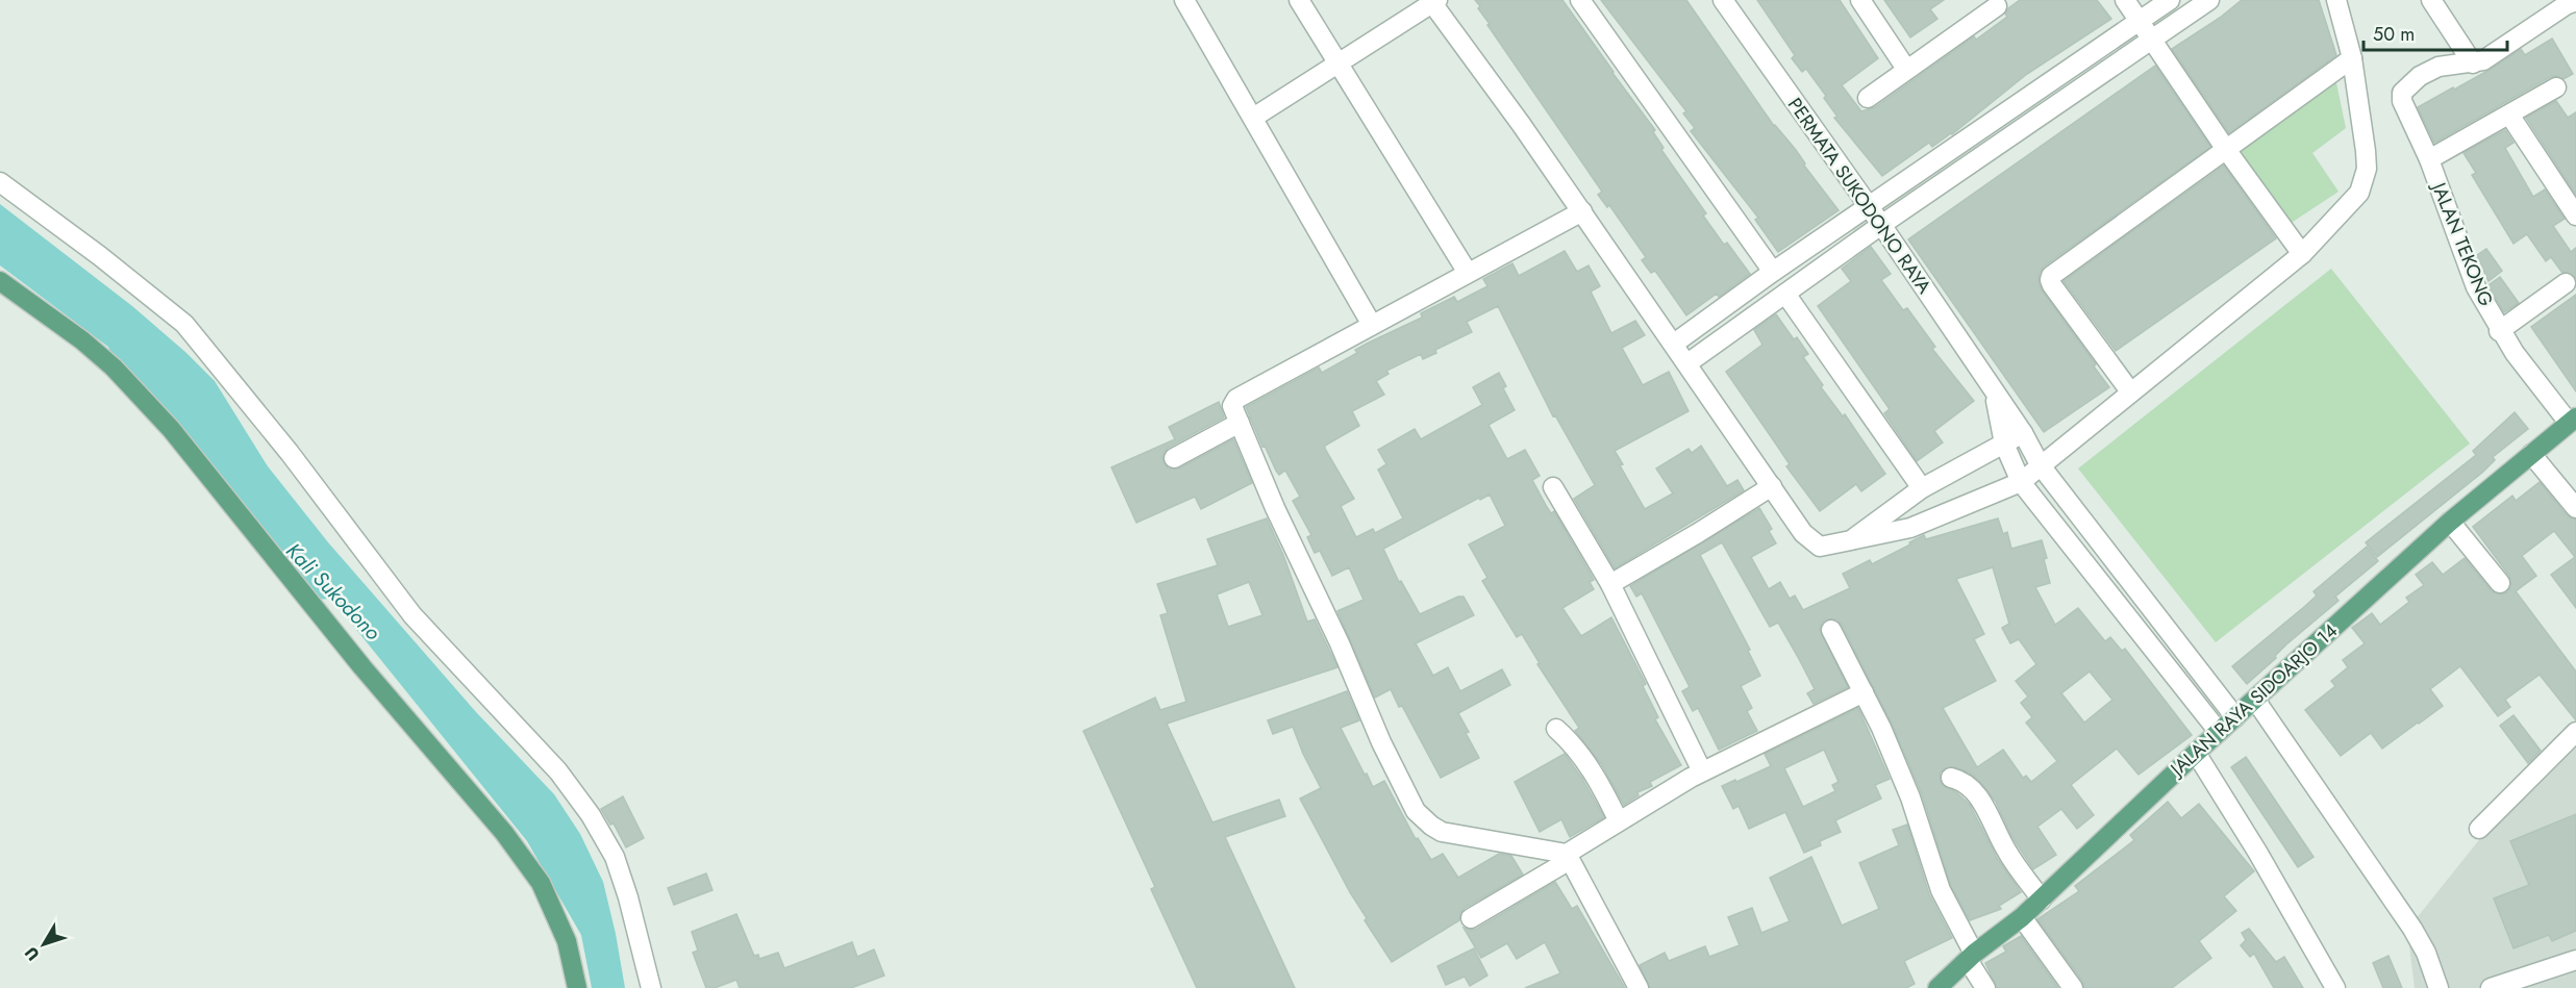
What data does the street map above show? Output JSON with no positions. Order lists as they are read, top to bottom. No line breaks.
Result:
{"streets":{"main road":["JALAN RAYA SIDOARJO 14"],"street":["PERMATA SUKODONO RAYA","JALAN TEKONG"]},"crossings":[["PERMATA SUKODONO RAYA","JALAN RAYA SIDOARJO 14"],["JALAN TEKONG","JALAN RAYA SIDOARJO 14"]],"water":["Kali Sukodono"],"scale_bar":"50 m","north":"bottom left"}
